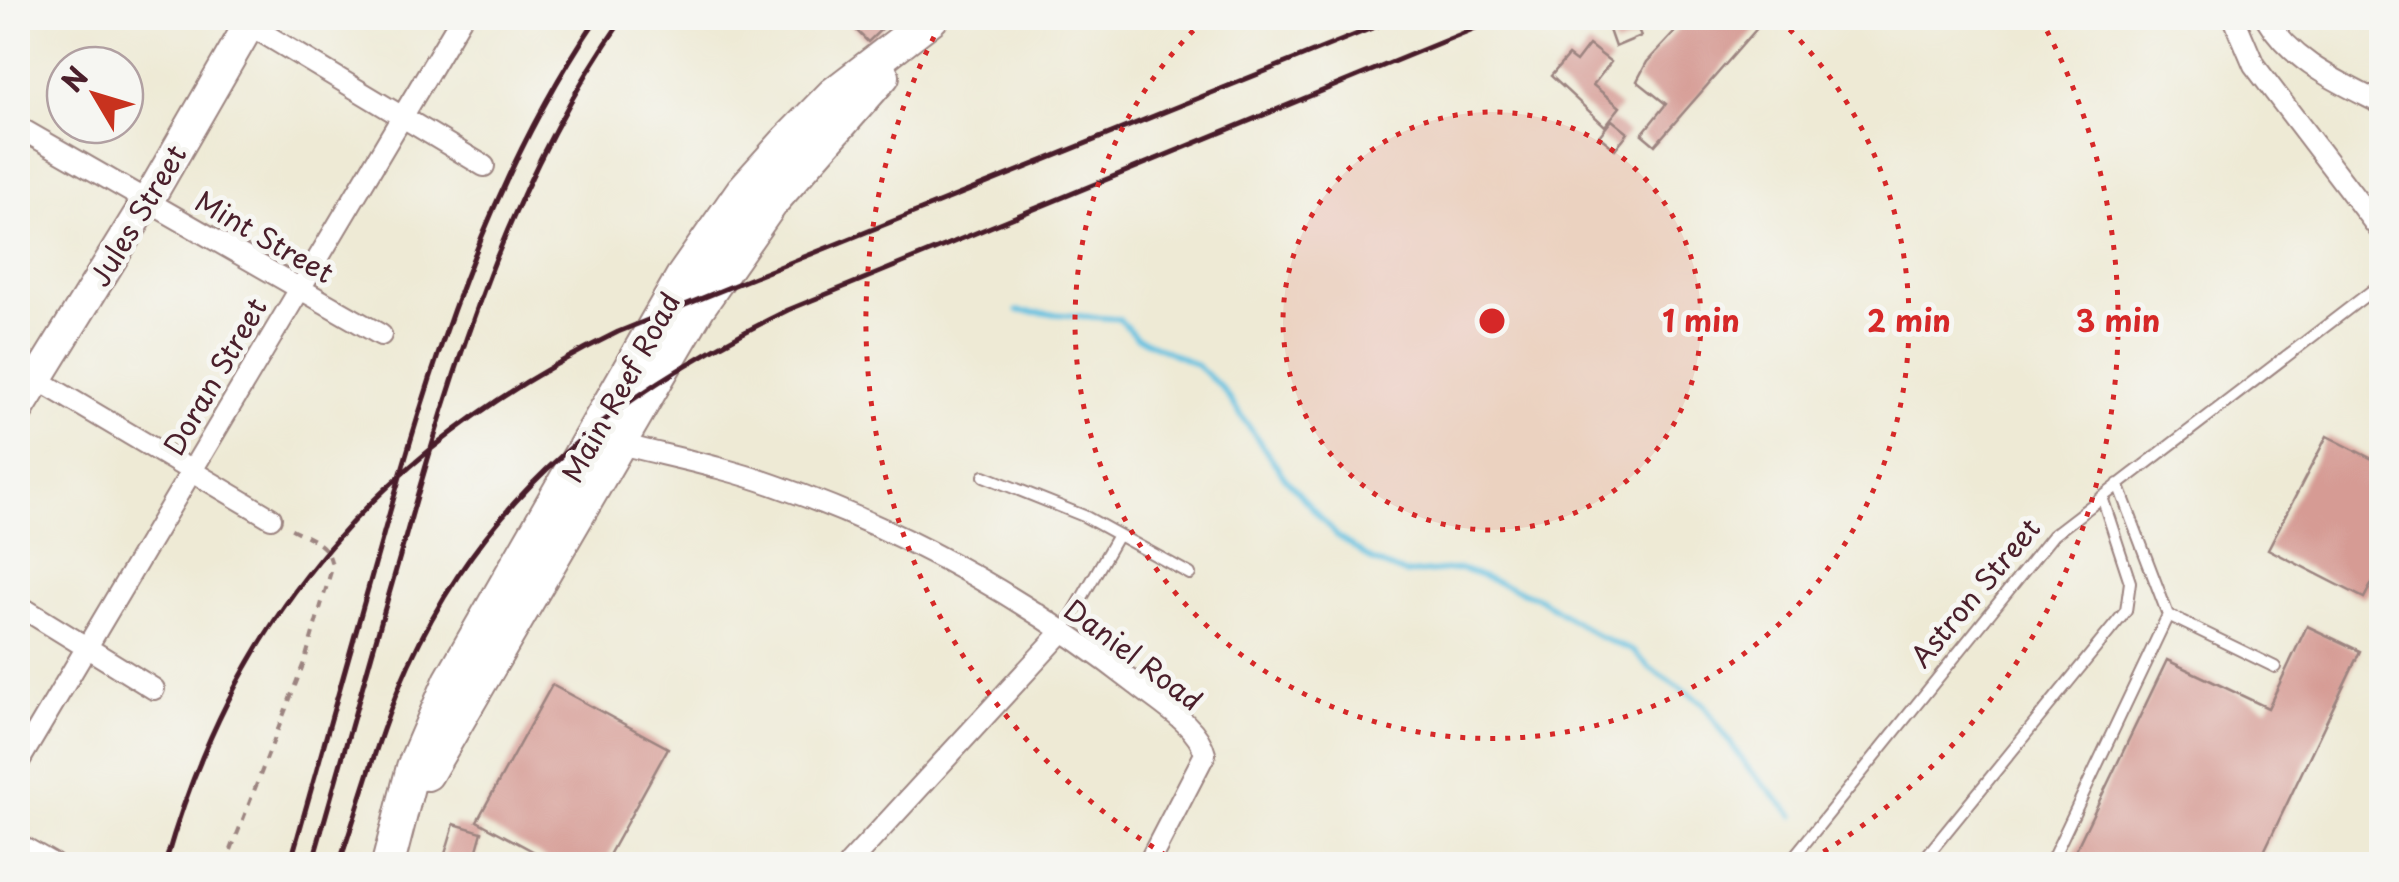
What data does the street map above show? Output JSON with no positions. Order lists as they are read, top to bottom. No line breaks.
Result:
{"streets":{"main road":["Jules Street","Main Reef Road"],"street":["Mint Street","Doran Street","Daniel Road"],"lane":["Astron Street"]},"crossings":[["Jules Street","Mint Street"],["Mint Street","Doran Street"],["Main Reef Road","Daniel Road"]],"north":"top left","rings":["1 min","2 min","3 min"]}
